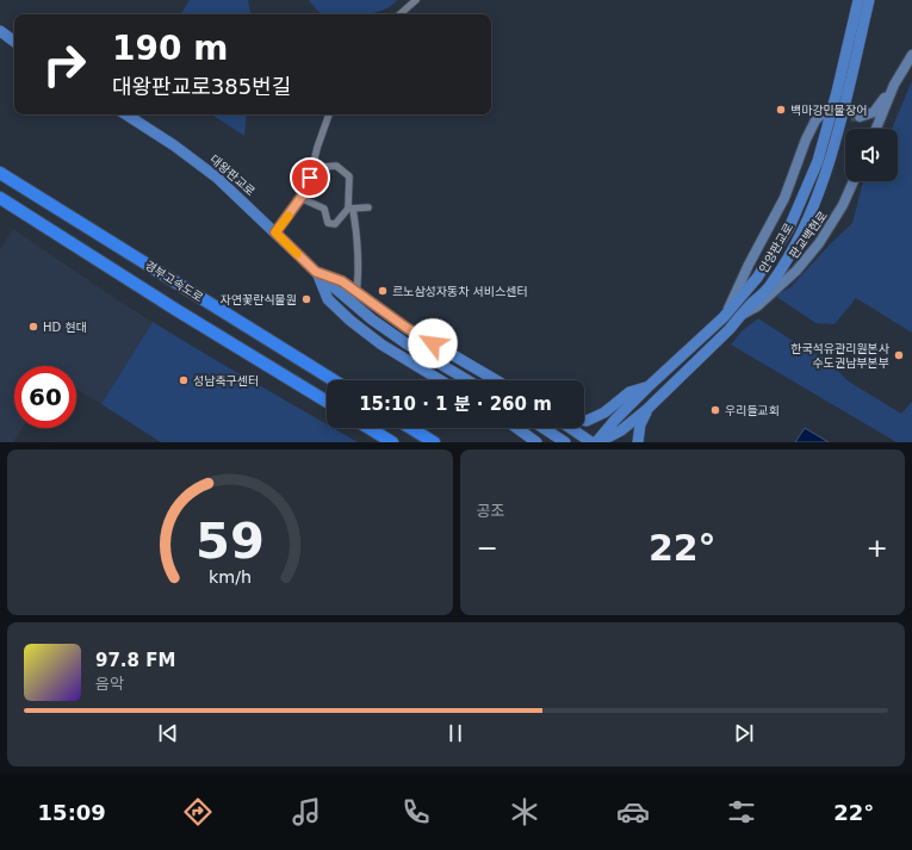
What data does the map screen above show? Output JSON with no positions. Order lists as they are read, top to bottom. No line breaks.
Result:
{"streets":{"highway":["경부고속도로"],"main road":["대왕판교로","안양판교로"],"street":["판교백현로"]},"crossings":[["판교백현로","안양판교로"]],"places":["백마강민물장어","르노삼성자동차 서비스센터","자연꽃란식물원","HD 현대","한국석유관리원본사 수도권남부본부","성남축구센터","우리들교회"],"page":{"turn":["190 m","대왕판교로385번길"],"limit":"60","trip":"15:10 · 1 분 · 260 m","tile":"공조","heat":["−","22°","+"],"song":["97.8 FM","음악"],"tabs":["15:09","22°"],"gauge":["59","km/h"]}}
